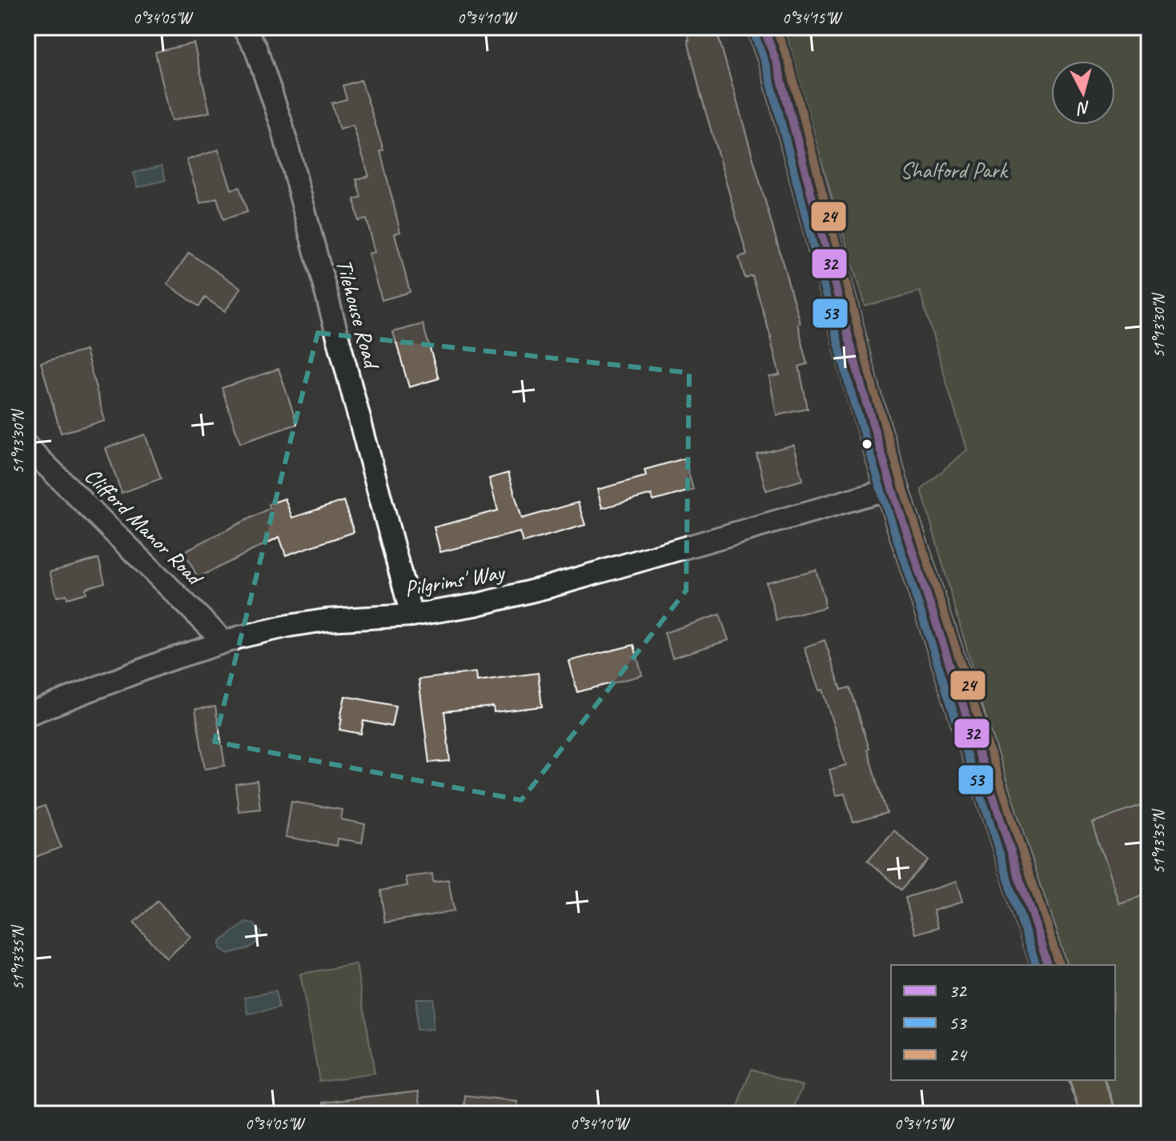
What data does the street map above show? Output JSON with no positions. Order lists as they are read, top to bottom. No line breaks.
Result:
{"streets":{"street":["Tilehouse Road","Clifford Manor Road","Pilgrims' Way"]},"crossings":[["Tilehouse Road","Pilgrims' Way"],["Clifford Manor Road","Pilgrims' Way"]],"parks":["Shalford Park"],"lines":["transit line 32","transit line 24","transit line 53"],"legend":["32","53","24"],"north":"bottom","coordinates":["0°34'05\"W","0°34'10\"W","0°34'15\"W","51°13'30\"N","51°13'35\"N"]}
